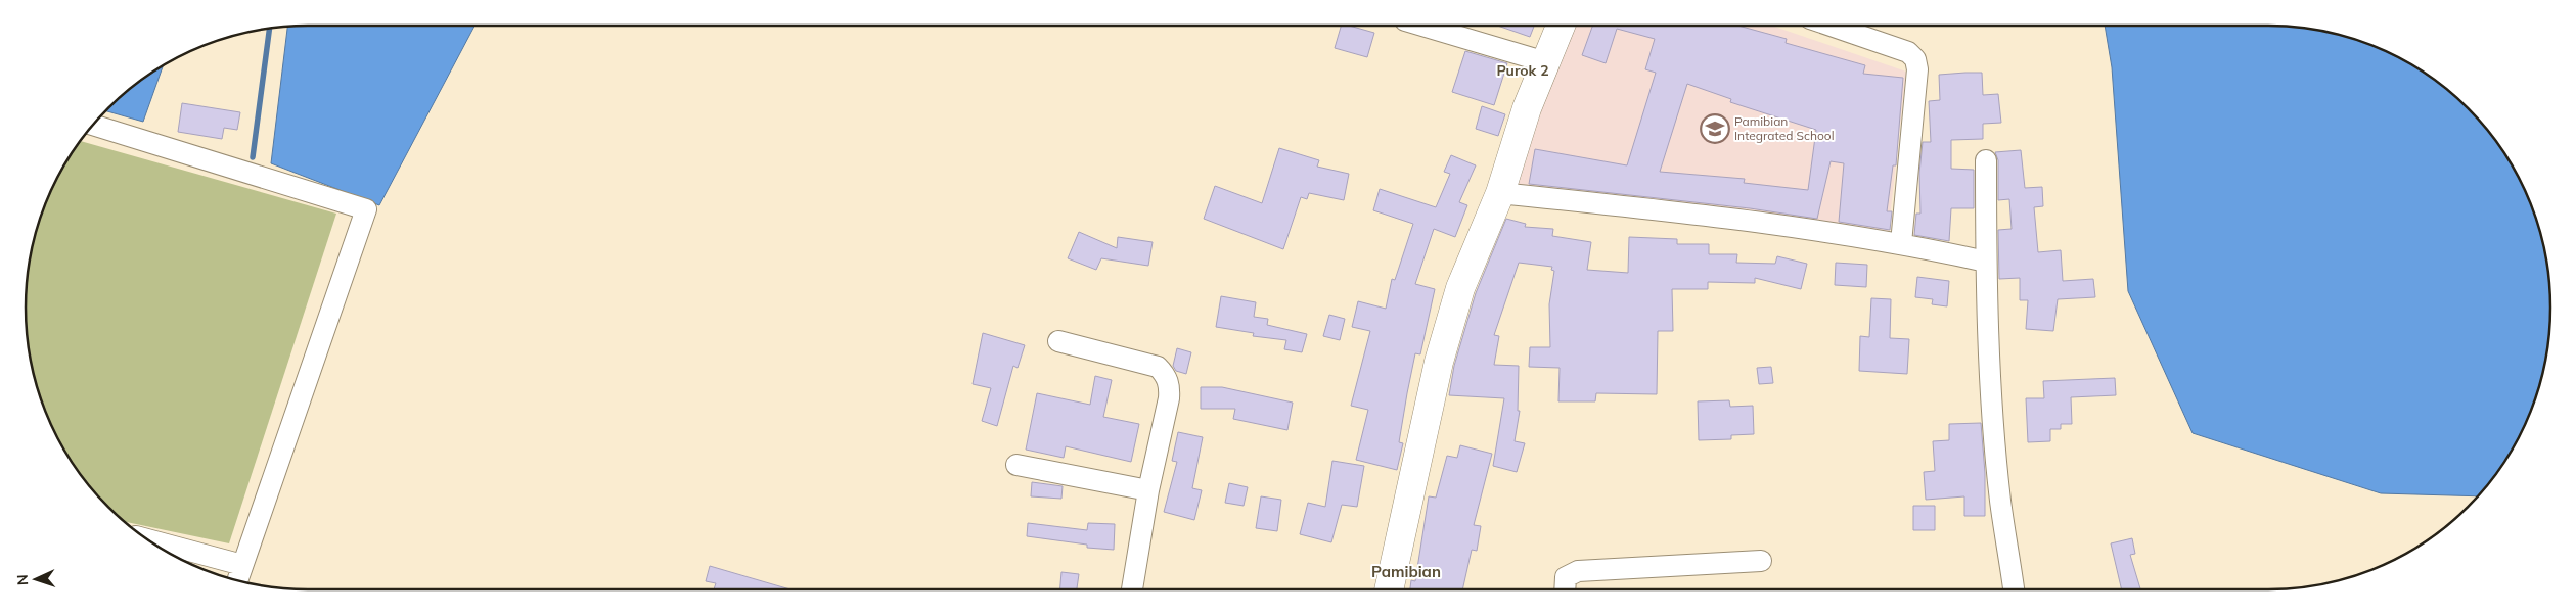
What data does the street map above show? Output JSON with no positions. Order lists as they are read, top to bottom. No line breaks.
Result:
{"districts":["Purok 2","Pamibian"],"places":{"school or university":["Pamibian Integrated School"]},"north":"left"}
